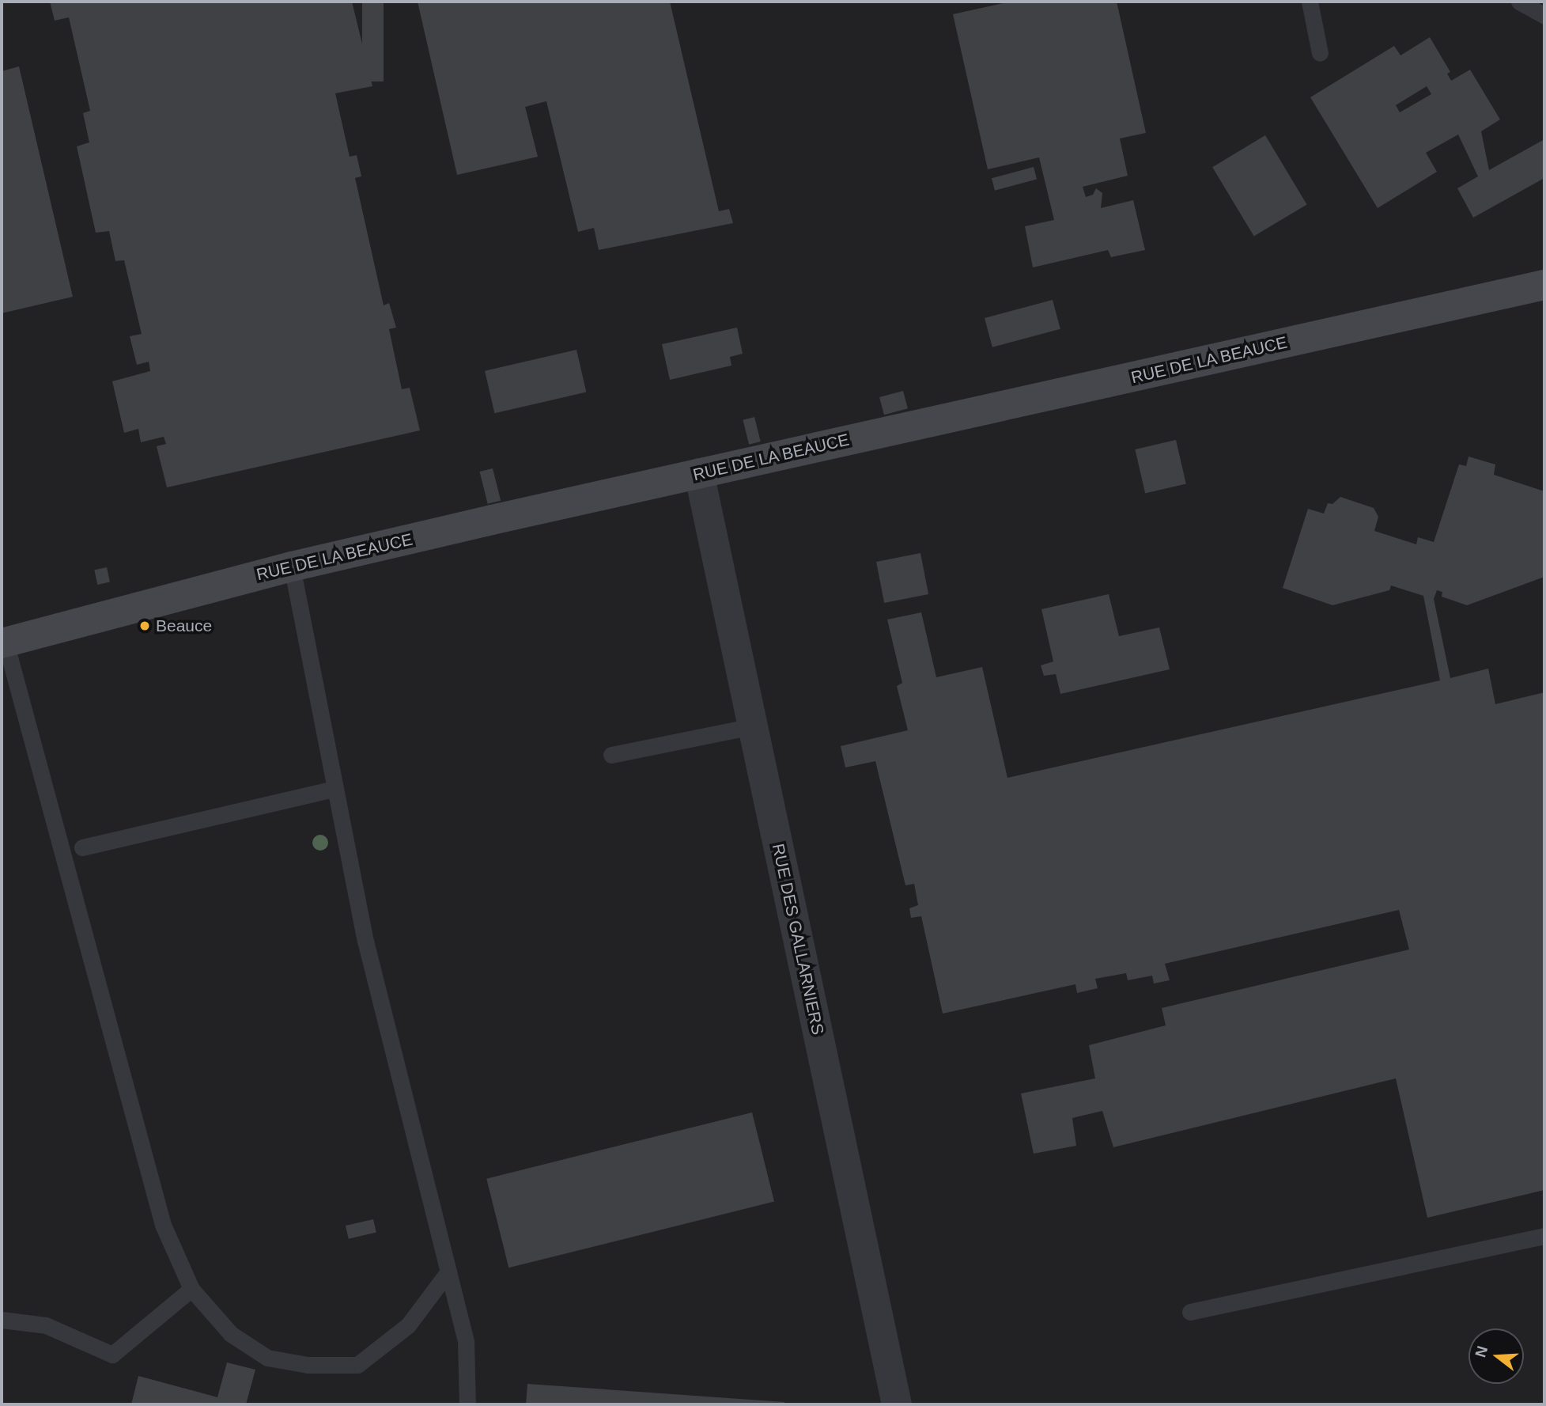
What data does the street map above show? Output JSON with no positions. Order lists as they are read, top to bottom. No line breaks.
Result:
{"streets":{"street":["RUE DE LA BEAUCE","RUE DES GALLARNIERS"]},"crossings":[["RUE DE LA BEAUCE","RUE DES GALLARNIERS"]],"places":["Beauce"],"north":"left"}
